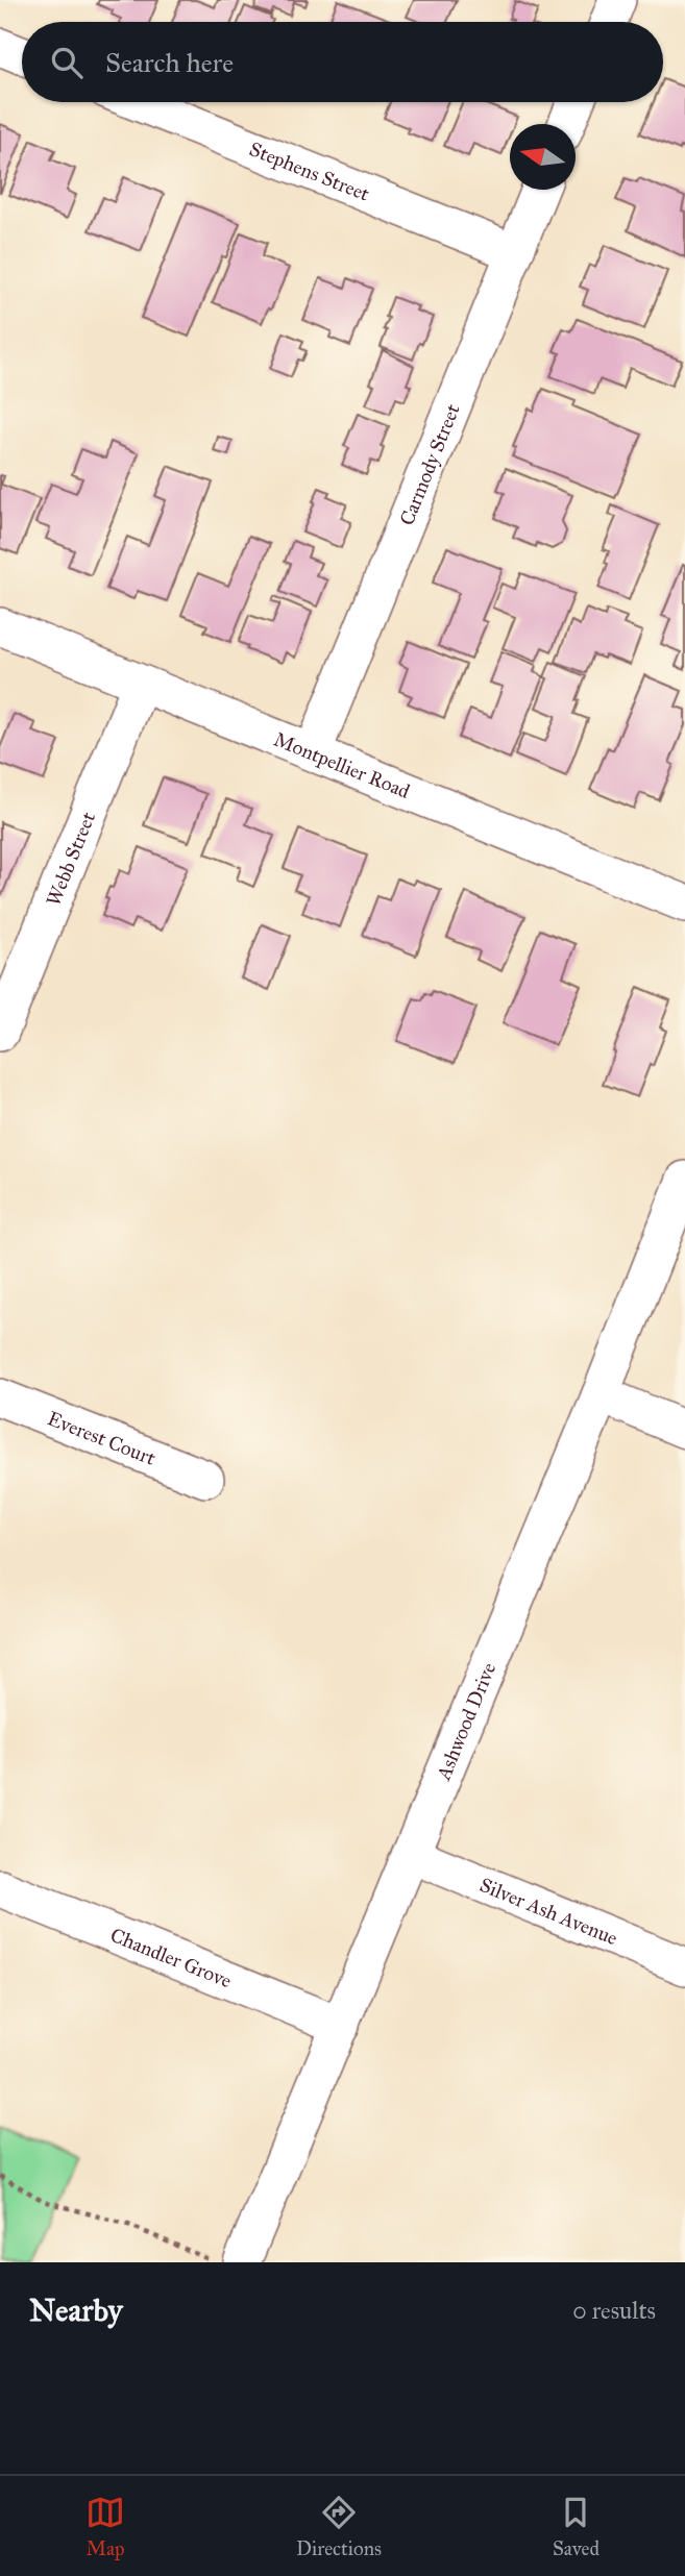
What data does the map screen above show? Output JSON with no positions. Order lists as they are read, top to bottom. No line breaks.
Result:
{"streets":{"street":["Stephens Street","Carmody Street","Montpellier Road","Webb Street","Everest Court","Ashwood Drive","Silver Ash Avenue","Chandler Grove"]},"crossings":[["Stephens Street","Carmody Street"],["Carmody Street","Montpellier Road"],["Montpellier Road","Webb Street"],["Ashwood Drive","Silver Ash Avenue"],["Ashwood Drive","Chandler Grove"]],"north":"left","page":{"search":"Search here","heading":["Nearby","0 results"],"nav":["Map","Directions","Saved"]}}
